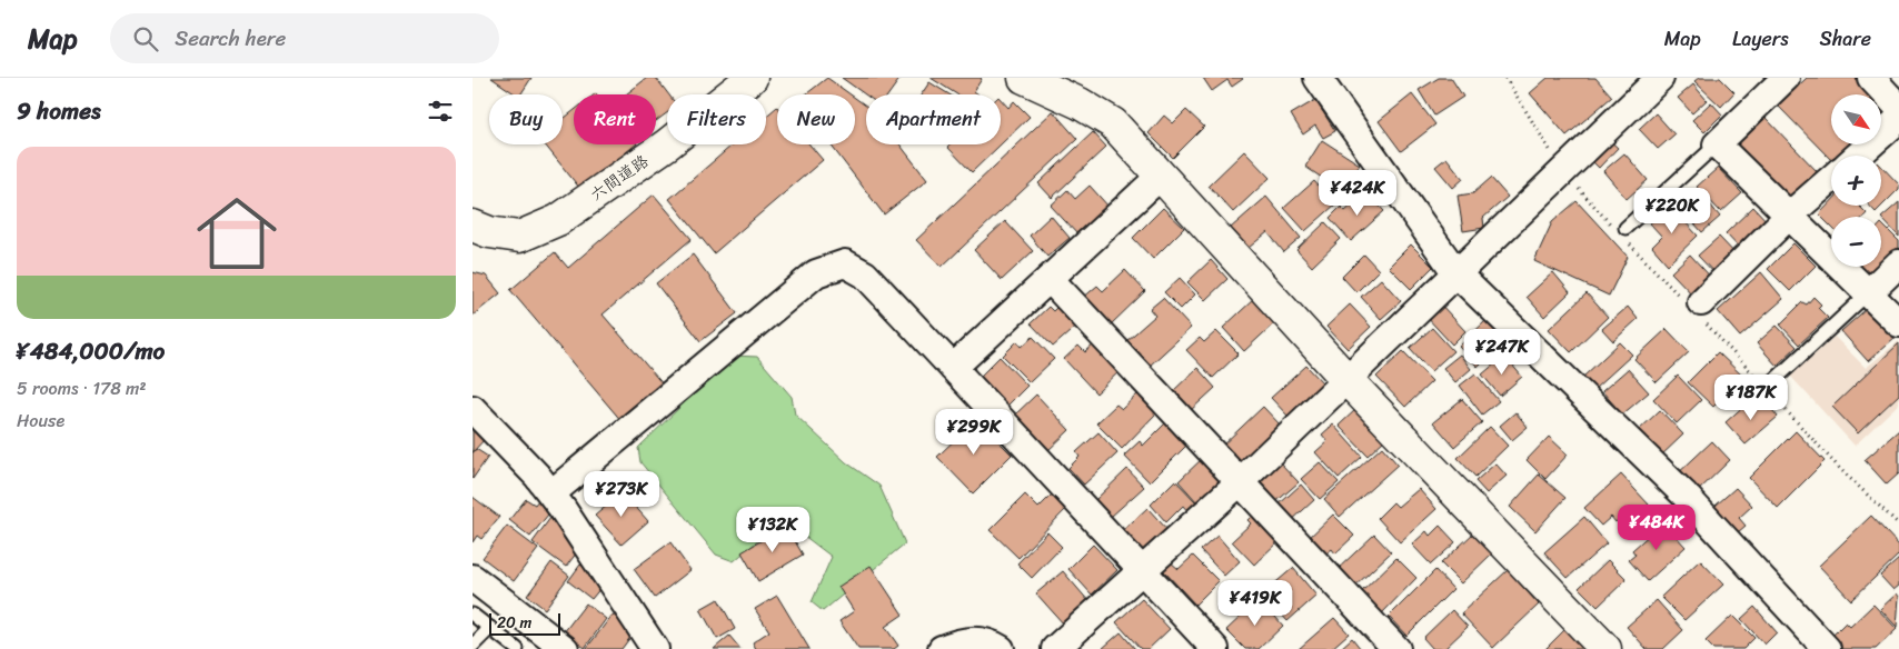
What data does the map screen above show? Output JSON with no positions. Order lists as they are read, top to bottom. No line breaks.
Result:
{"streets":{"street":["六間道路"]},"scale_bar":"20 m","north":"bottom right","page":{"header":"Map","search":"Search here","nav":["Map","Layers","Share"],"heading":"9 homes","map_buttons":["+","−"],"chip":["Buy","Rent","Filters","New","Apartment"],"list":[{"name":"¥484,000/mo","note":"5 rooms · 178 m² · House"}],"price":["¥424K","¥220K","¥247K","¥187K","¥299K","¥273K","¥484K","¥132K","¥419K"],"scale":"20 m"}}
